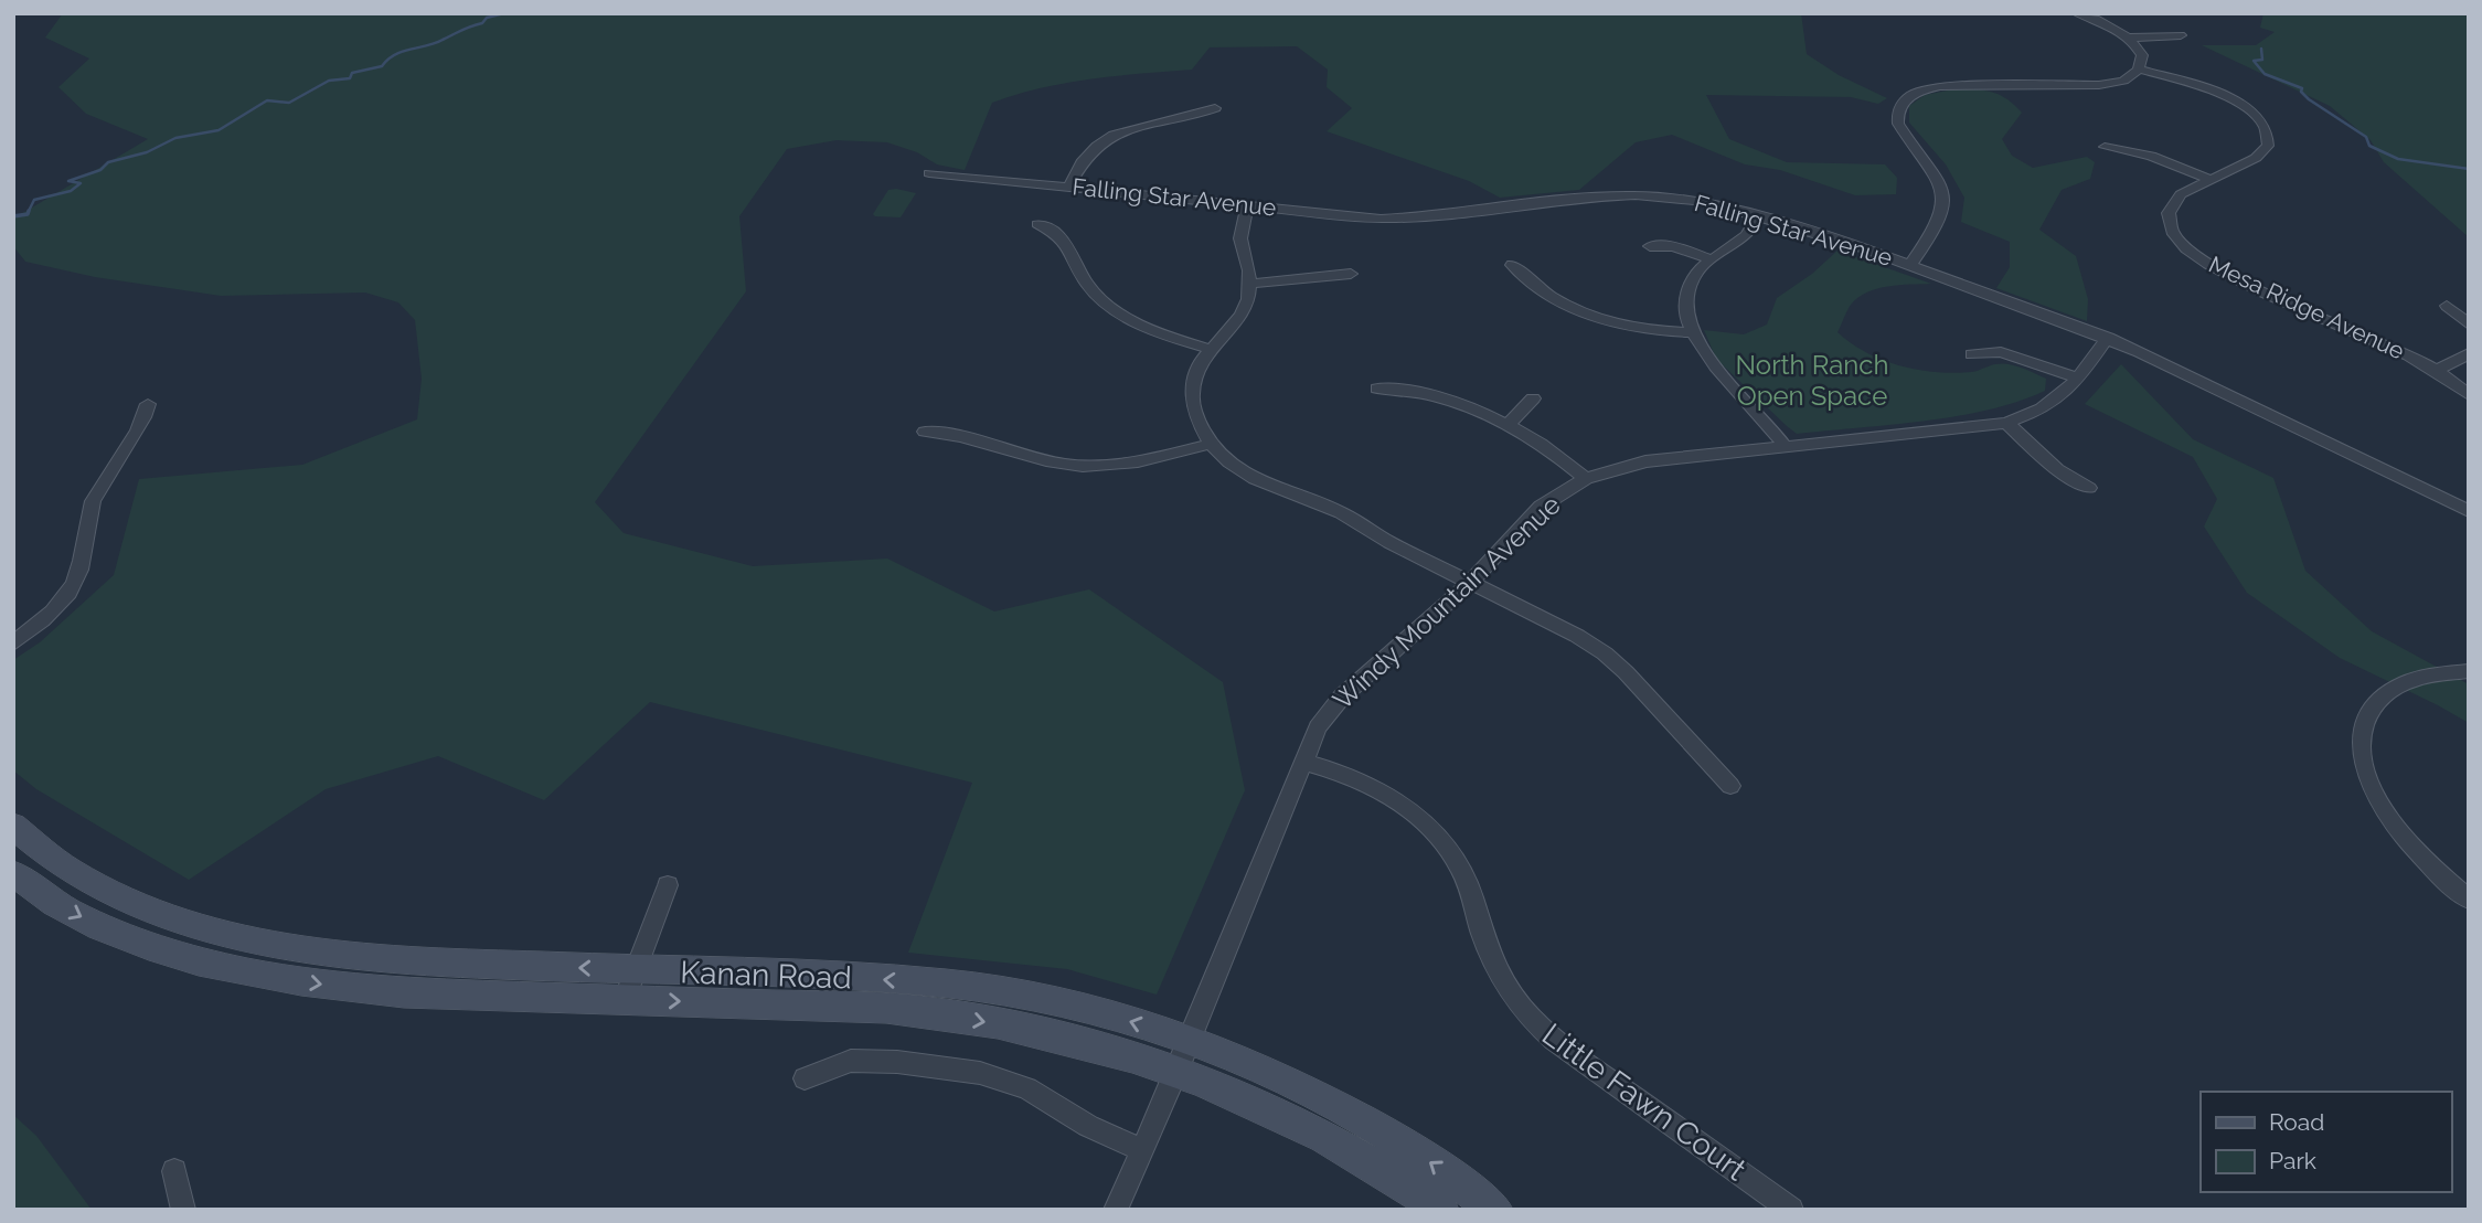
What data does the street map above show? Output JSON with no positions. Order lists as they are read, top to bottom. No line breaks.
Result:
{"streets":{"main road":["Kanan Road"],"street":["Falling Star Avenue","Mesa Ridge Avenue","Windy Mountain Avenue","Little Fawn Court"]},"crossings":[["Falling Star Avenue","Windy Mountain Avenue"],["Windy Mountain Avenue","Kanan Road"],["Windy Mountain Avenue","Little Fawn Court"]],"parks":["North Ranch Open Space"],"legend":["Road","Park"]}
